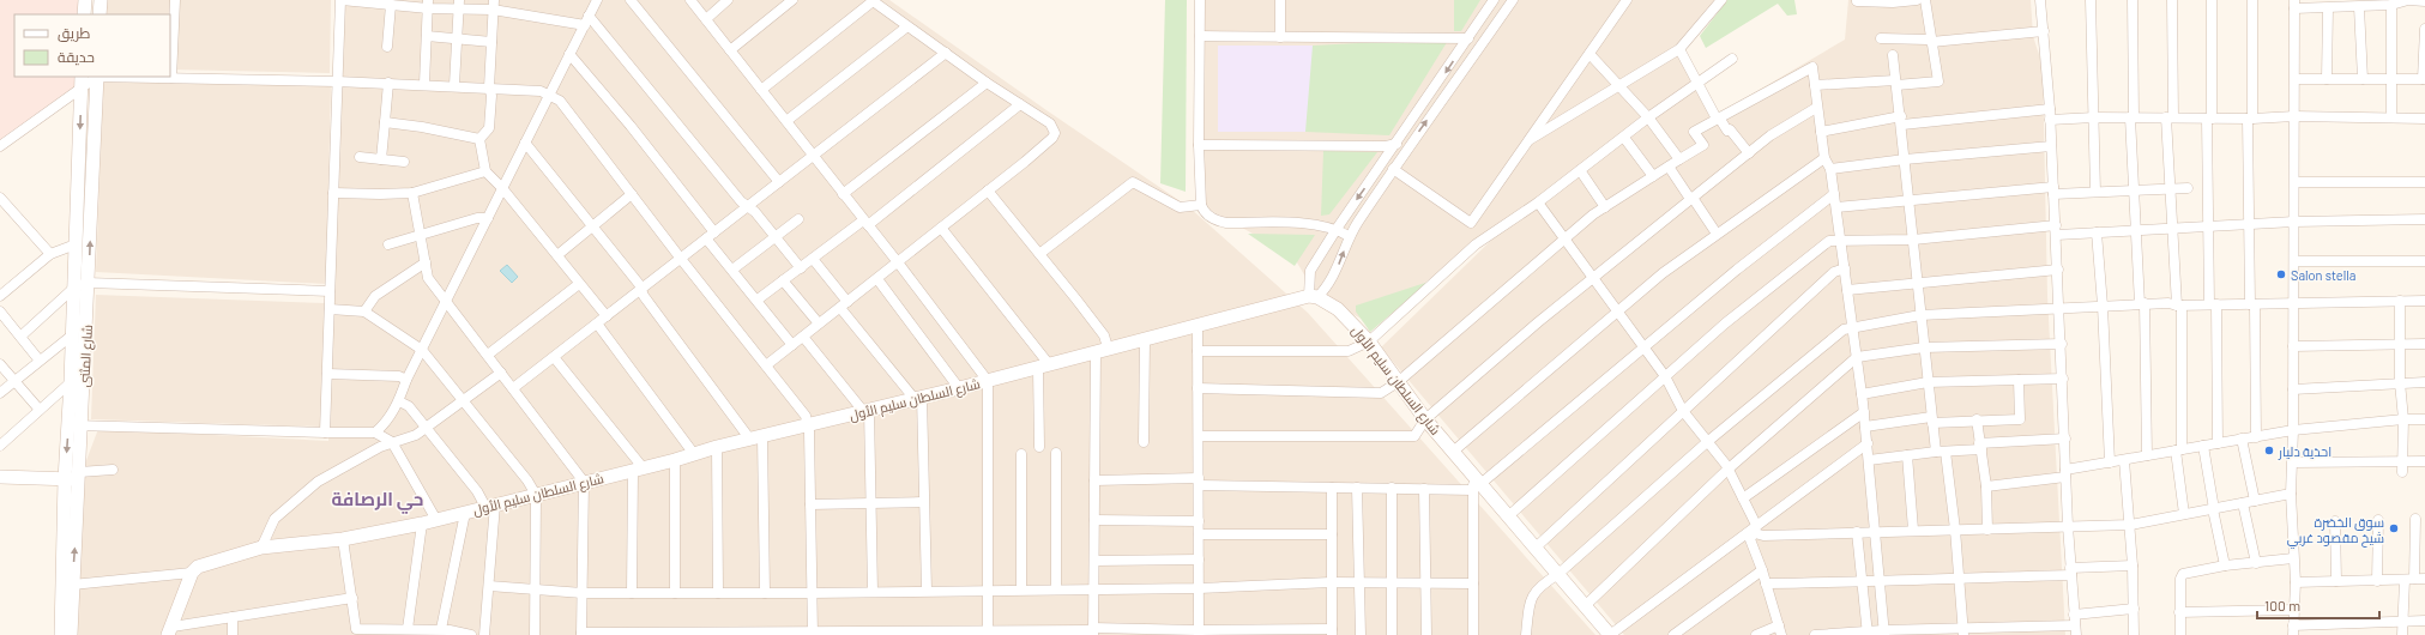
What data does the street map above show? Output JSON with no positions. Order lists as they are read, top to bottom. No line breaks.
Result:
{"streets":{"street":["شارع المثنى","شارع السلطان سليم الأول"]},"crossings":[["شارع المثنى","شارع السلطان سليم الأول"]],"districts":["حي الرصافة"],"places":["Salon stella","احذية دليار","سوق الخضرة شيخ مقصود غربي"],"legend":["طريق","حديقة"],"scale_bar":"100 m"}
